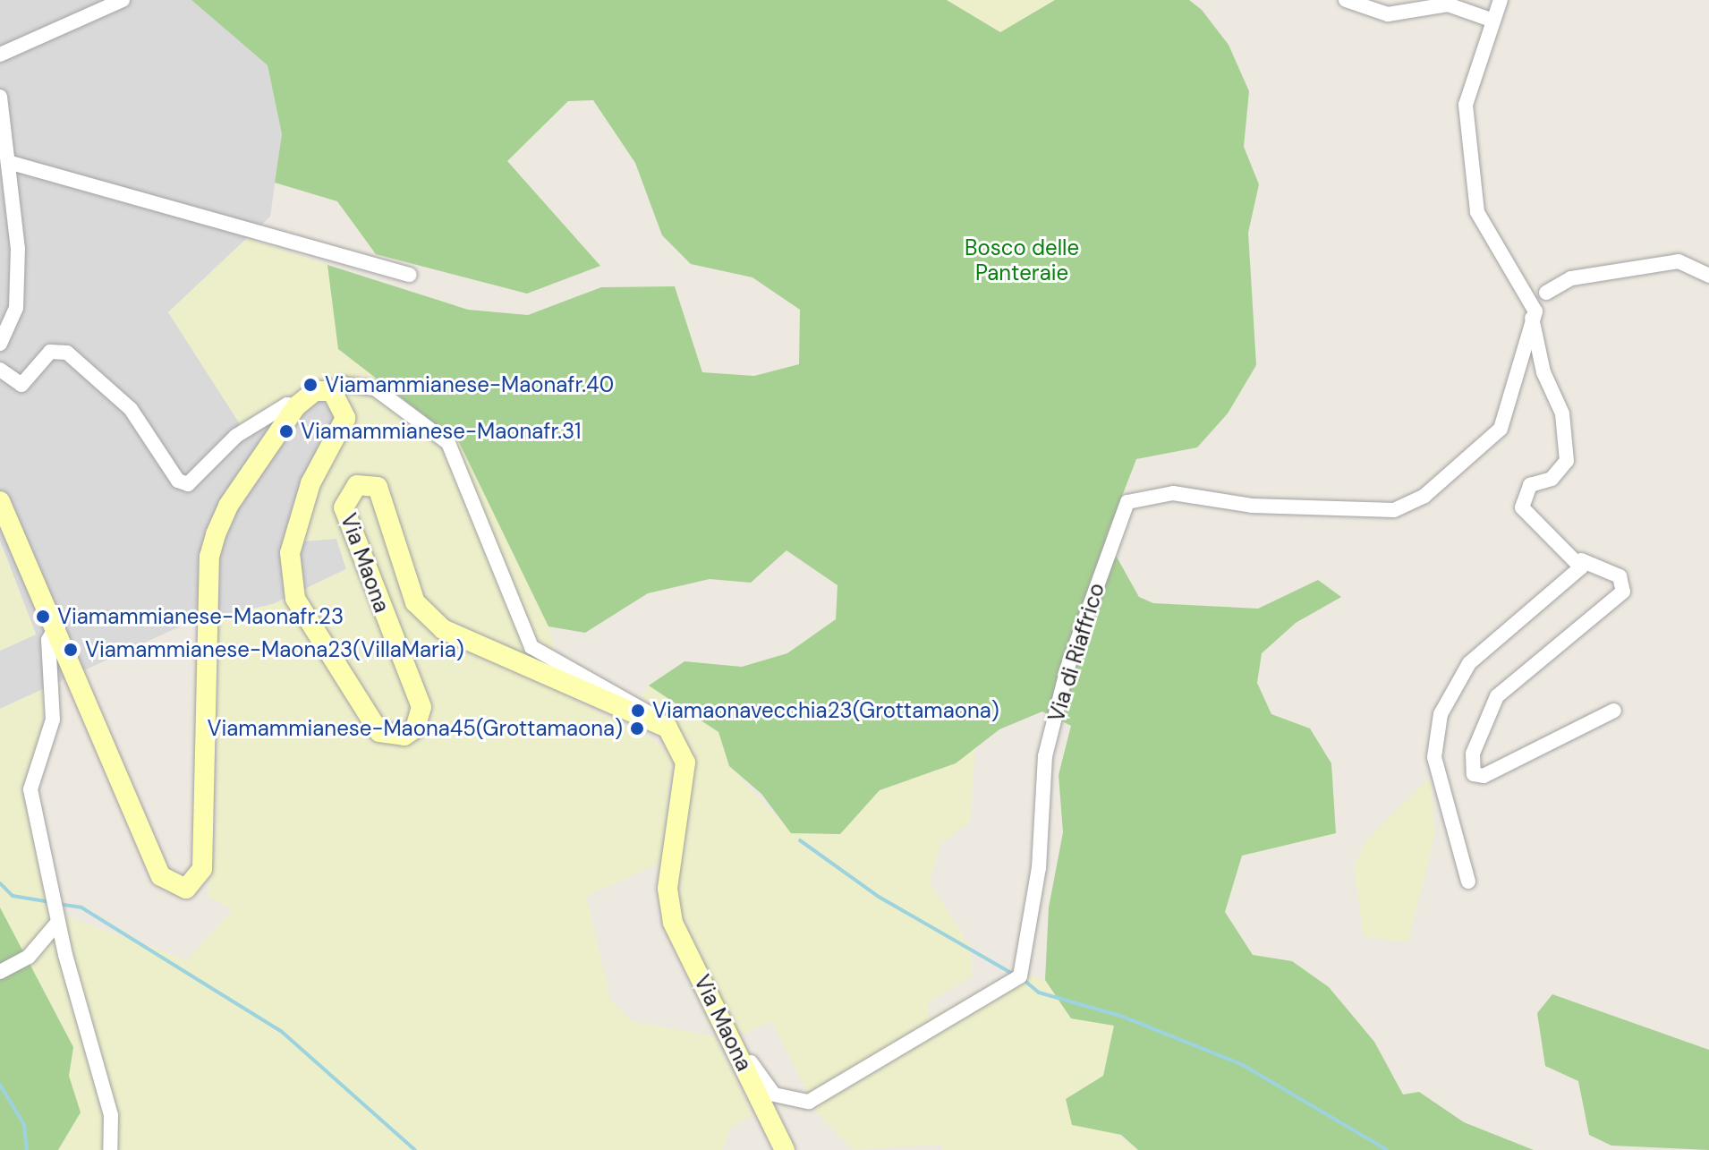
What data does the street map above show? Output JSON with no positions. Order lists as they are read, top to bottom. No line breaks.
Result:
{"streets":{"main road":["Via Maona"],"street":["Via di Riaffrico"]},"crossings":[["Via Maona","Via di Riaffrico"]],"parks":["Bosco delle Panteraie"],"places":["Viamammianese-Maonafr.40","Viamammianese-Maonafr.31","Viamammianese-Maonafr.23","Viamammianese-Maona23(VillaMaria)","Viamaonavecchia23(Grottamaona)","Viamammianese-Maona45(Grottamaona)"]}
